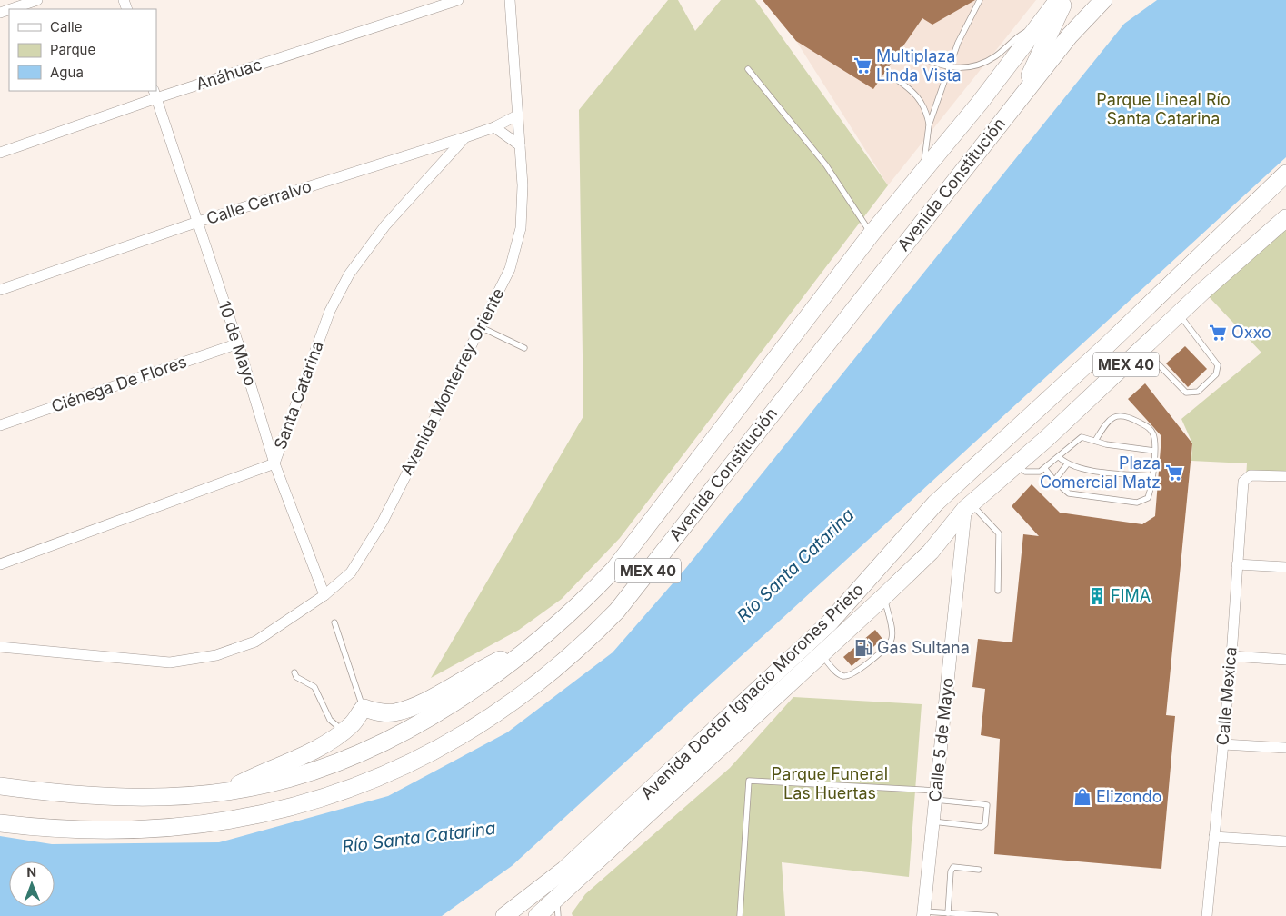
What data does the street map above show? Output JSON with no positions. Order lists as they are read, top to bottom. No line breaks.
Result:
{"streets":{"highway":["Avenida Constitución","MEX 40","Avenida Doctor Ignacio Morones Prieto"],"street":["Anáhuac","Calle Cerralvo","10 de Mayo","Avenida Monterrey Oriente","Ciénega De Flores","Santa Catarina","Calle Mexica","Calle 5 de Mayo"]},"crossings":[["Anáhuac","10 de Mayo"],["Calle Cerralvo","10 de Mayo"],["Calle Cerralvo","Avenida Monterrey Oriente"],["Calle Cerralvo","Santa Catarina"],["10 de Mayo","Avenida Monterrey Oriente"],["10 de Mayo","Ciénega De Flores"],["10 de Mayo","Santa Catarina"],["Avenida Doctor Ignacio Morones Prieto","Calle 5 de Mayo"]],"water":["Río Santa Catarina"],"parks":["Parque Lineal Río Santa Catarina","Parque Funeral Las Huertas"],"places":{"supermarket":["Multiplaza Linda Vista","Oxxo","Plaza Comercial Matz"],"building":["FIMA"],"fuel station":["Gas Sultana"],"shop":["Elizondo"]},"legend":["Calle","Parque","Agua"],"north":"top"}
